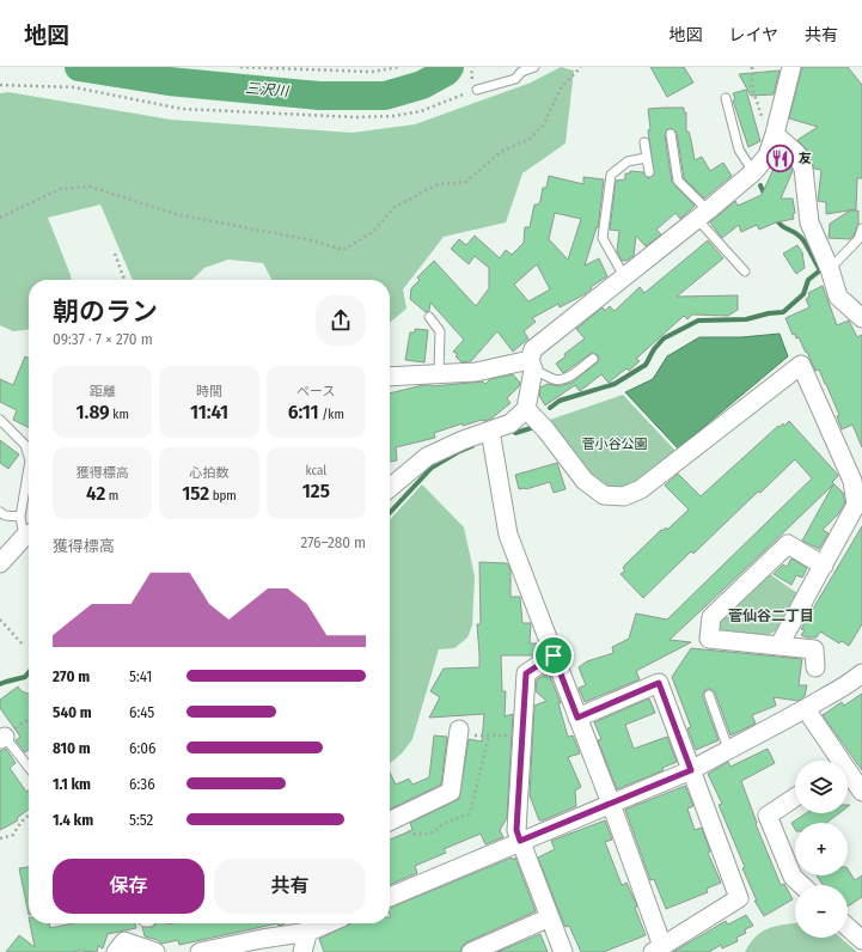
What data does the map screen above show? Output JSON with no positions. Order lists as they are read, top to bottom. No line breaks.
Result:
{"districts":["菅仙谷二丁目"],"water":["三沢川"],"parks":["菅小谷公園"],"places":{"restaurant":["友"]},"page":{"header":"地図","nav":["地図","レイヤ","共有"],"heading":["朝のラン","09:37 · 7 × 270 m"],"stats":[["距離","1.89 km"],["時間","11:41"],["ペース","6:11 /km"],["獲得標高","42 m"],["心拍数","152 bpm"],["kcal","125"]],"chart":["獲得標高","276–280 m"],"list":[{"name":"270 m","note":"5:41"},{"name":"540 m","note":"6:45"},{"name":"810 m","note":"6:06"},{"name":"1.1 km","note":"6:36"},{"name":"1.4 km","note":"5:52"}],"map_buttons":["+","−"],"buttons":["保存","共有"]}}
